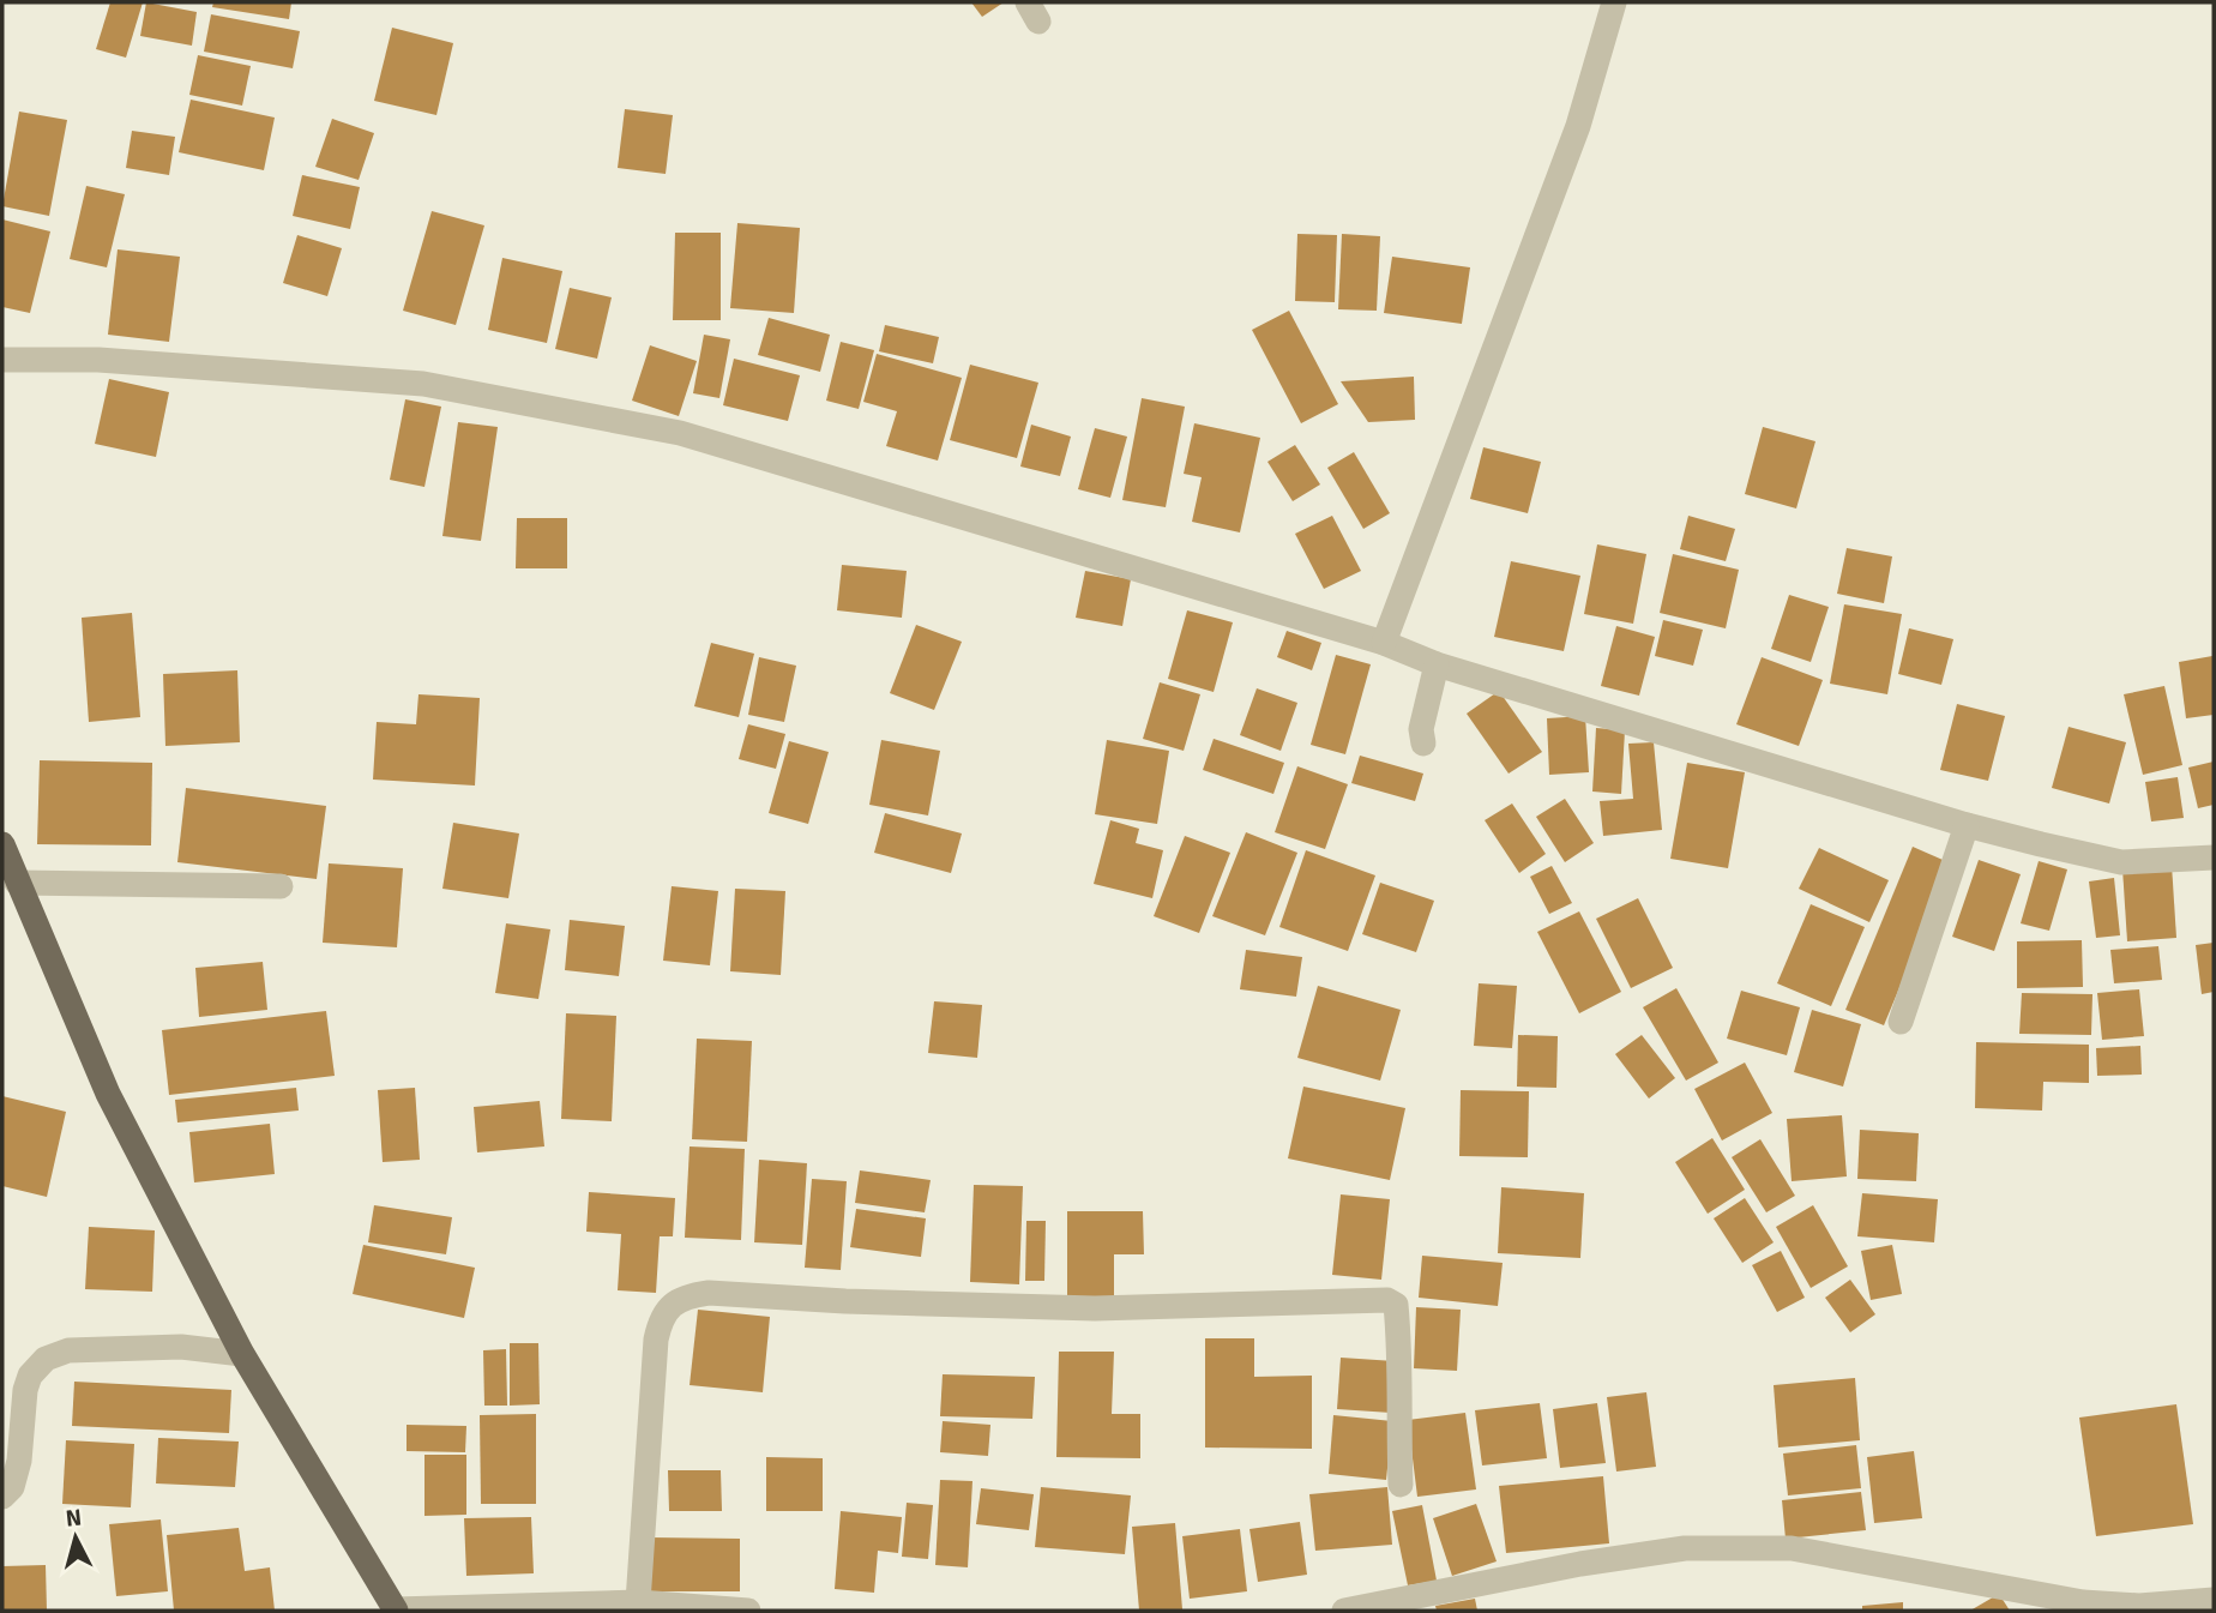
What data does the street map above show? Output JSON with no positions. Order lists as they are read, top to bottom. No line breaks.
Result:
{"north":"top"}
